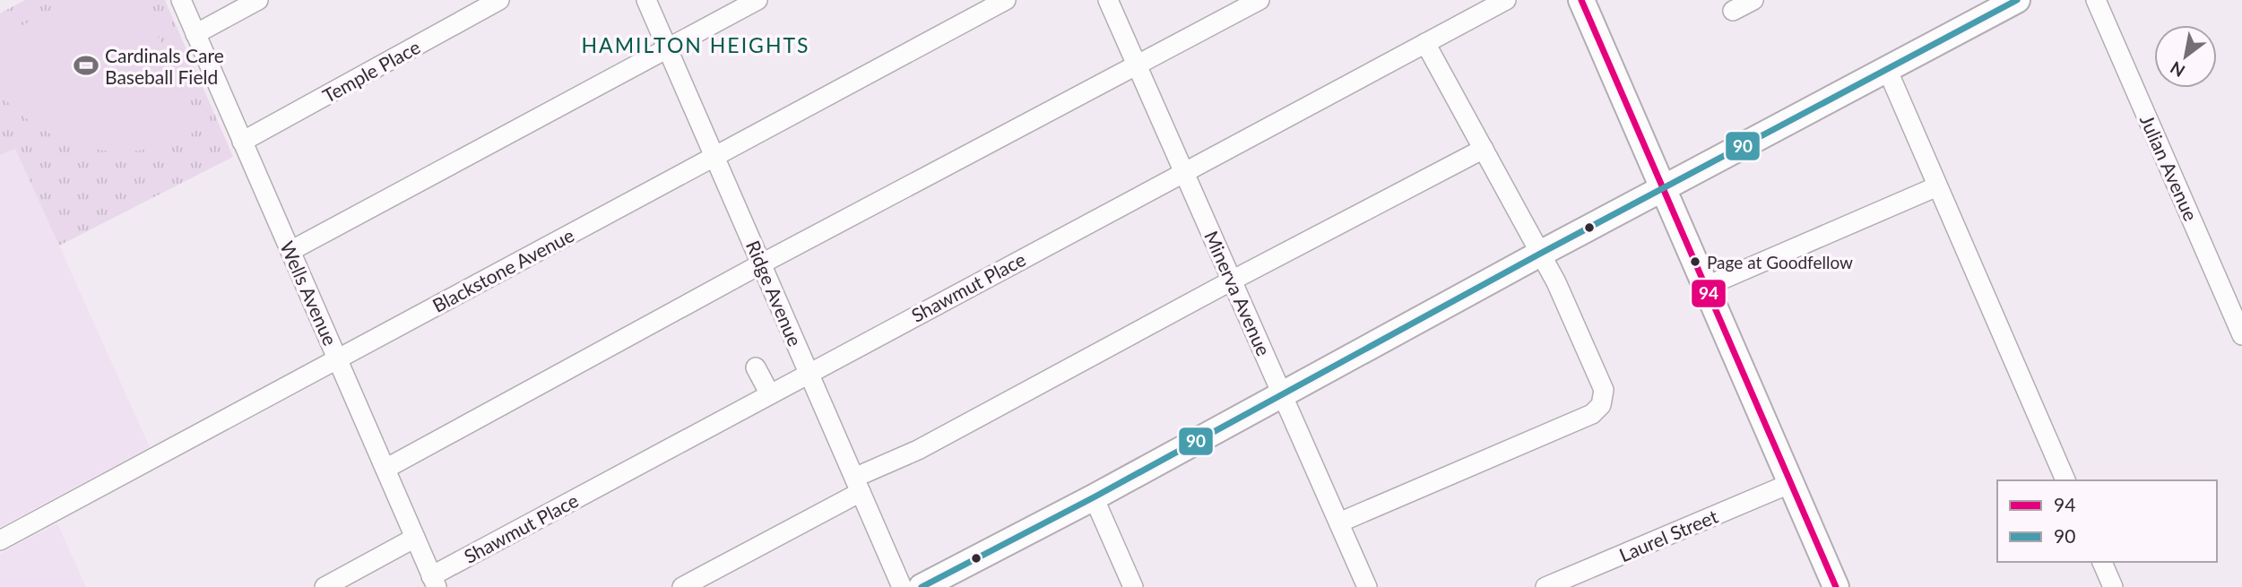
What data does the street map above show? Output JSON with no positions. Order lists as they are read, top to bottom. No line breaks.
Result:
{"streets":{"street":["Temple Place","Julian Avenue","Blackstone Avenue","Shawmut Place","Wells Avenue","Ridge Avenue","Minerva Avenue","Laurel Street"]},"crossings":[["Temple Place","Wells Avenue"],["Blackstone Avenue","Wells Avenue"],["Blackstone Avenue","Ridge Avenue"],["Shawmut Place","Wells Avenue"],["Shawmut Place","Ridge Avenue"],["Shawmut Place","Minerva Avenue"]],"districts":["HAMILTON HEIGHTS"],"places":{"sports":["Cardinals Care Baseball Field"],"other":["Page at Goodfellow"]},"lines":["transit line 94","transit line 90"],"legend":["94","90"],"north":"bottom left"}
